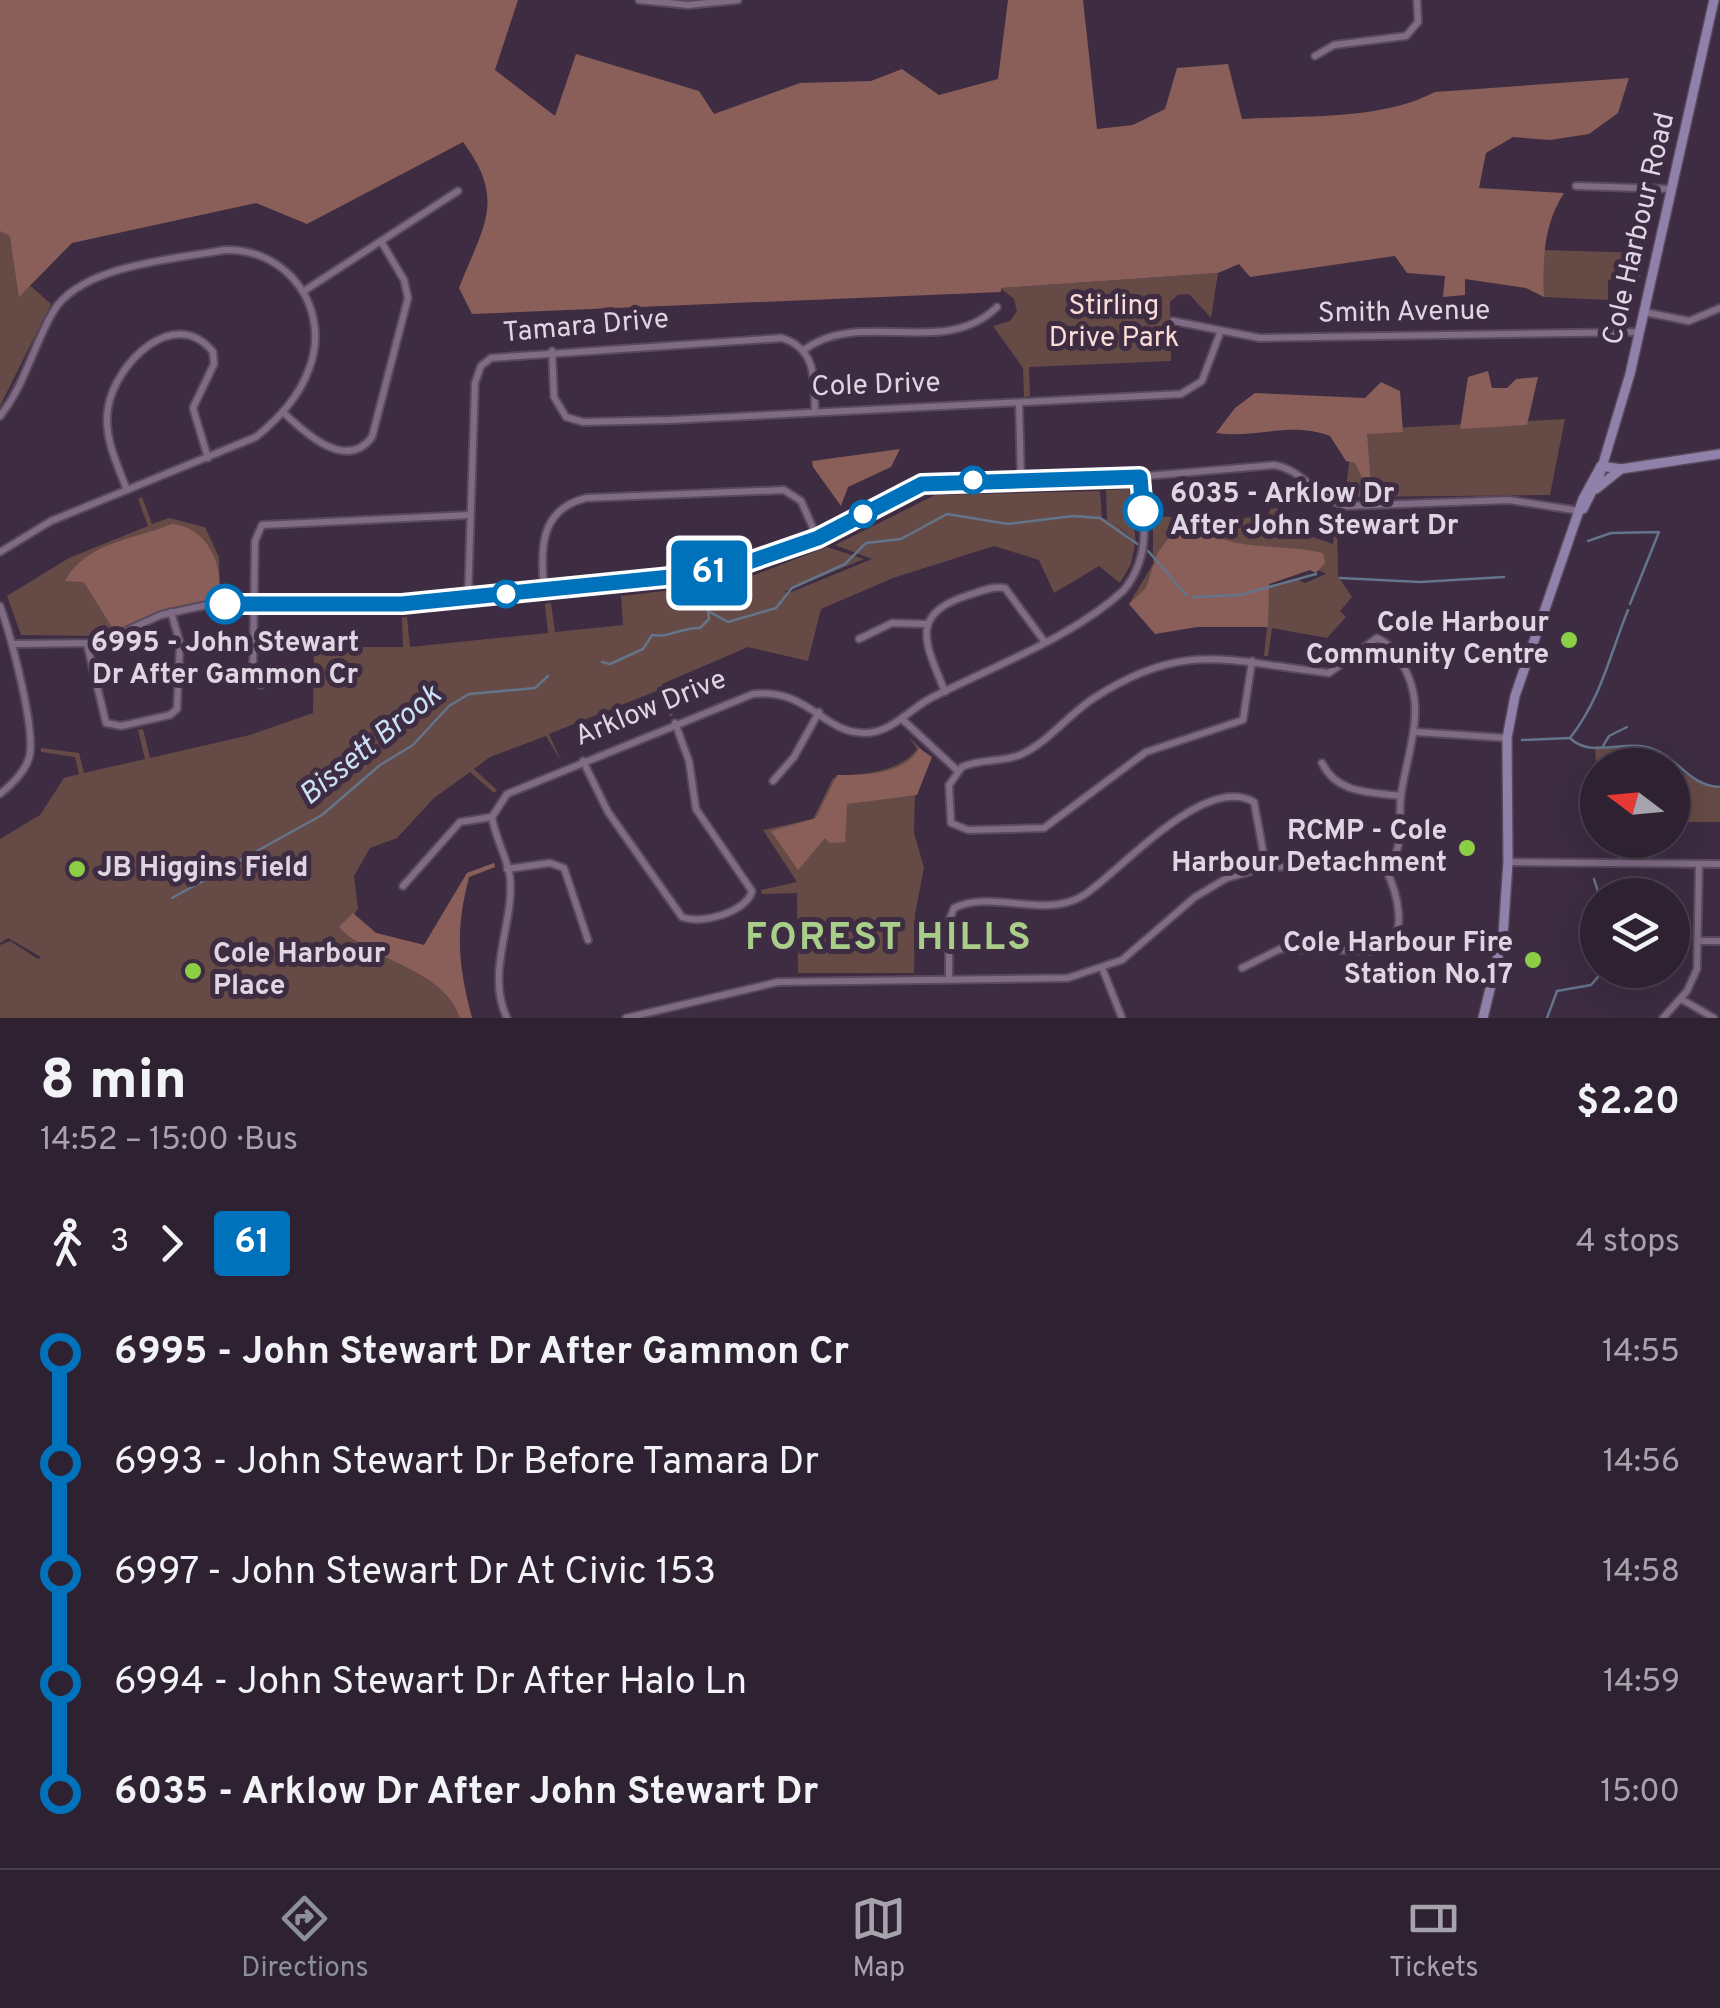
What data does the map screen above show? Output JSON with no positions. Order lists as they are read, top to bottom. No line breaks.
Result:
{"streets":{"main road":["Cole Harbour Road"],"street":["Smith Avenue","Tamara Drive","Cole Drive","Arklow Drive"]},"crossings":[["Cole Harbour Road","Smith Avenue"],["Smith Avenue","Cole Drive"],["Tamara Drive","Cole Drive"]],"districts":["FOREST HILLS"],"water":["Bissett Brook"],"parks":["Stirling Drive Park"],"places":["6035 - Arklow Dr After John Stewart Dr","6995 - John Stewart Dr After Gammon Cr","Cole Harbour Community Centre","RCMP - Cole Harbour Detachment","JB Higgins Field","Cole Harbour Fire Station No.17","Cole Harbour Place"],"lines":["bus line 61"],"north":"left","page":{"on_map":"61","heading":["8 min","14:52 – 15:00 · Bus","$2.20"],"legs":["3","61","4 stops"],"list":[{"name":"6995 - John Stewart Dr After Gammon Cr","value":"14:55"},{"name":"6993 - John Stewart Dr Before Tamara Dr","value":"14:56"},{"name":"6997 - John Stewart Dr At Civic 153","value":"14:58"},{"name":"6994 - John Stewart Dr After Halo Ln","value":"14:59"},{"name":"6035 - Arklow Dr After John Stewart Dr","value":"15:00"}],"tabs":["Directions","Map","Tickets"]}}
